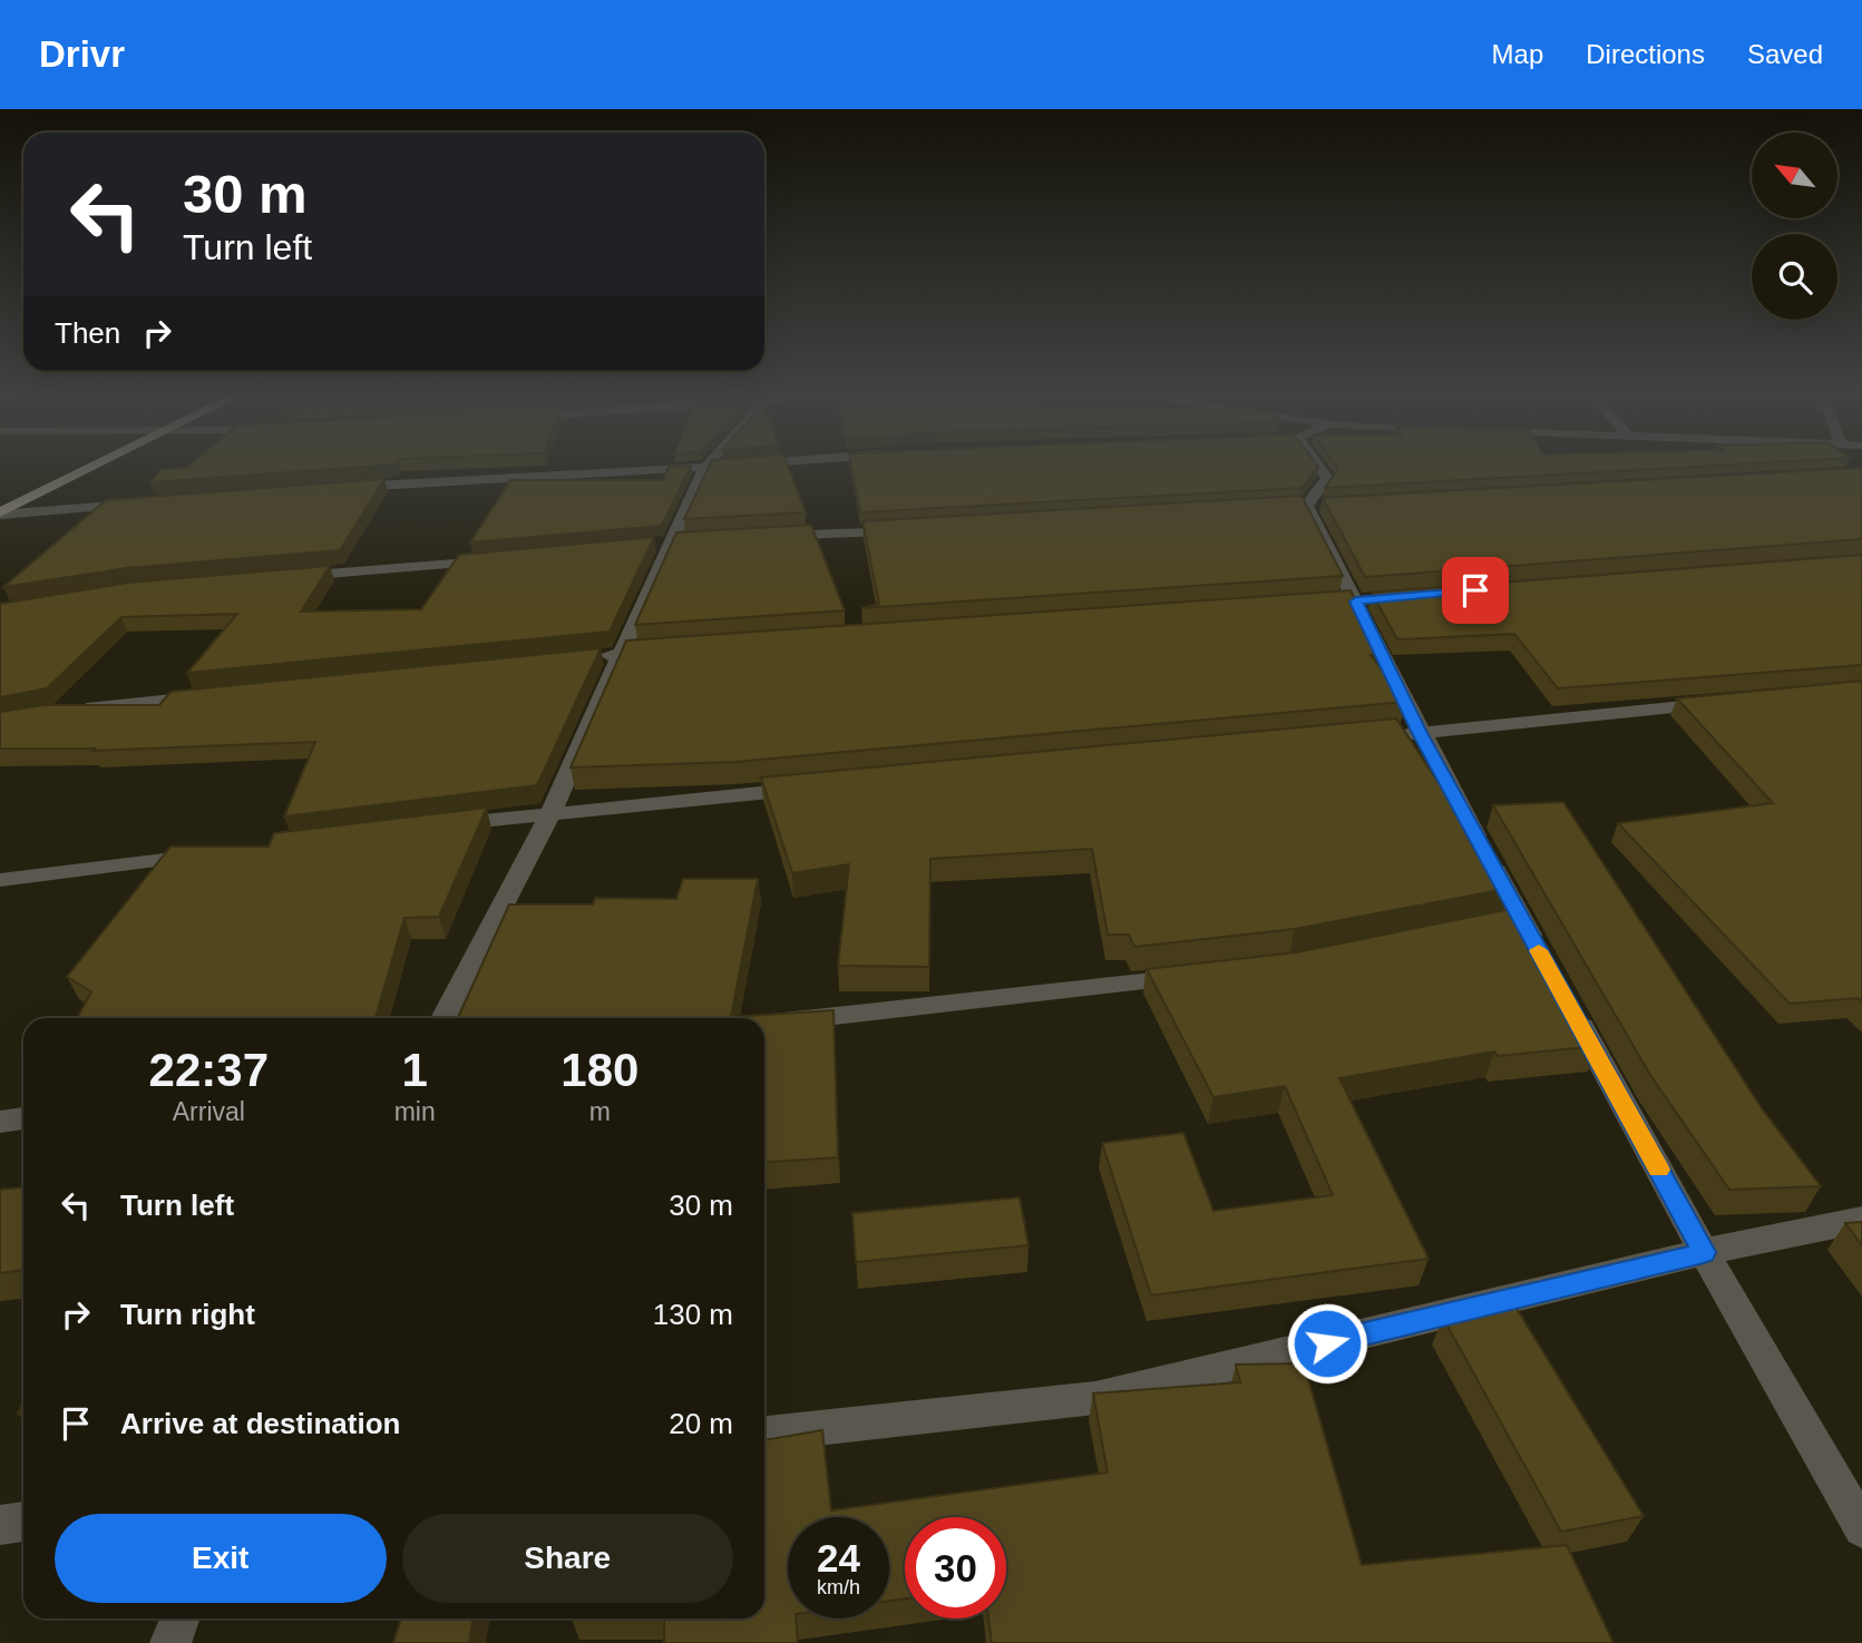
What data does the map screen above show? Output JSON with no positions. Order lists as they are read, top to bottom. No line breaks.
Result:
{"north":"top left","page":{"header":"Drivr","nav":["Map","Directions","Saved"],"turn":["30 m","Turn left"],"then":"Then","eta":["22:37","Arrival","1","min","180","m"],"list":[{"name":"Turn left","value":"30 m"},{"name":"Turn right","value":"130 m"},{"name":"Arrive at destination","value":"20 m"}],"buttons":["Exit","Share"],"speed":"24 km/h","limit":"30"}}
